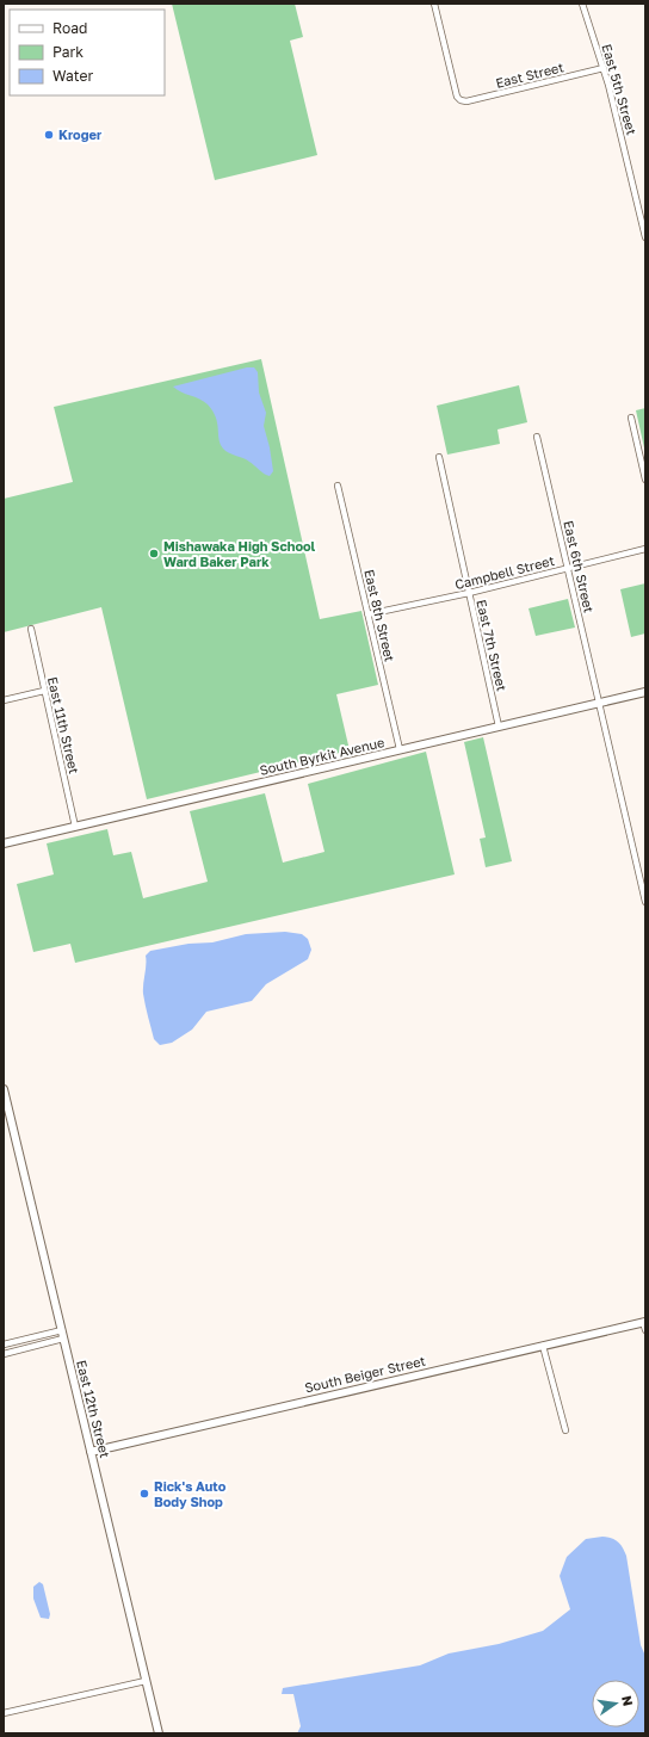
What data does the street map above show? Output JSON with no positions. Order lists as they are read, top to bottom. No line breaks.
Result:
{"streets":{"street":["East Street","East 5th Street","East 6th Street","Campbell Street","East 8th Street","East 7th Street","East 11th Street","South Byrkit Avenue","South Beiger Street","East 12th Street"]},"crossings":[["East Street","East 5th Street"],["East 6th Street","Campbell Street"],["East 6th Street","South Byrkit Avenue"],["Campbell Street","East 8th Street"],["Campbell Street","East 7th Street"],["East 8th Street","South Byrkit Avenue"],["East 7th Street","South Byrkit Avenue"],["East 11th Street","South Byrkit Avenue"],["South Beiger Street","East 12th Street"]],"places":["Kroger","Mishawaka High School Ward Baker Park","Rick's Auto Body Shop"],"legend":["Road","Park","Water"],"north":"right"}
